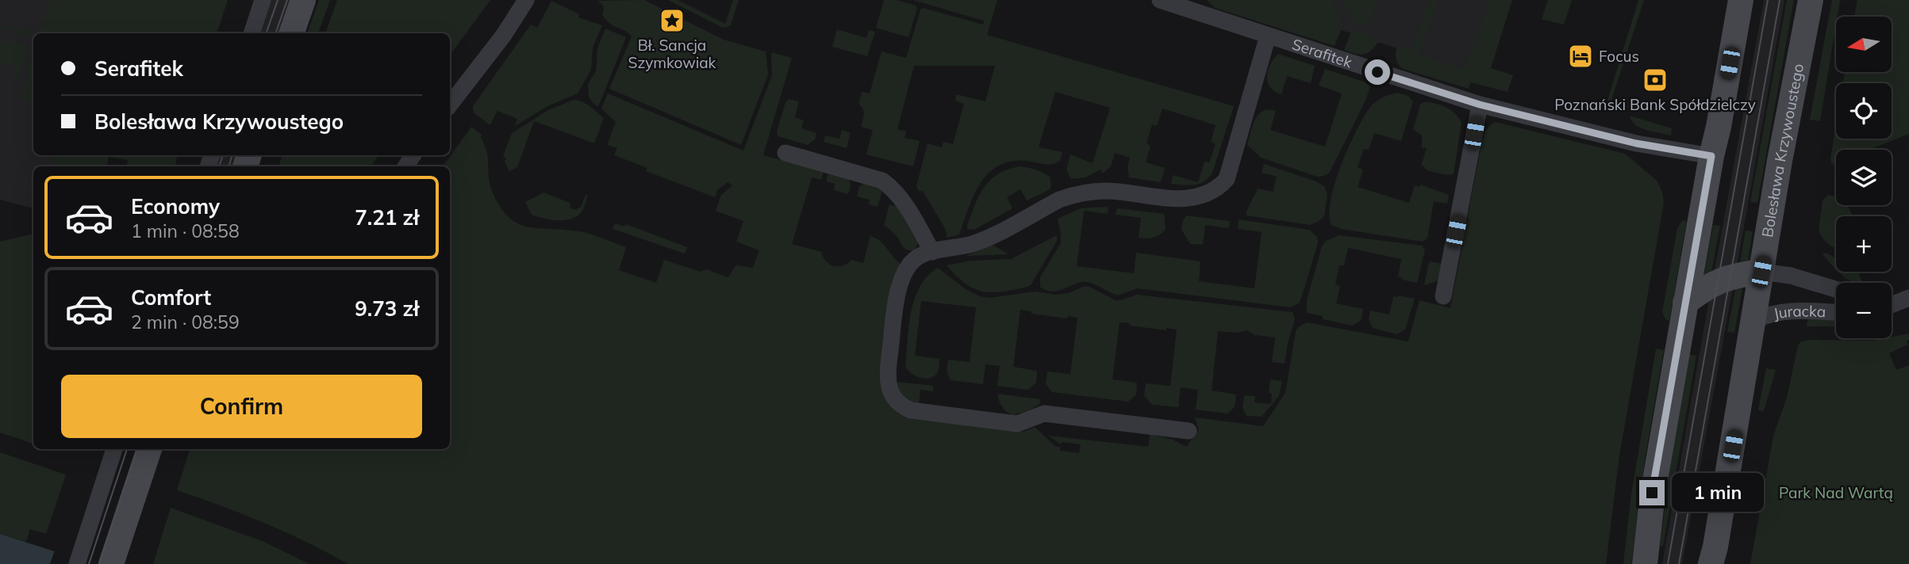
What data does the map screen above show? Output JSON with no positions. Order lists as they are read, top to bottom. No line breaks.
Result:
{"streets":{"street":["Serafitek","Bolesława Krzywoustego","Juracka"]},"crossings":[["Bolesława Krzywoustego","Juracka"]],"parks":["Park Nad Wartą"],"places":{"place":["Bł. Sancja Szymkowiak"],"hotel":["Focus"],"bank":["Poznański Bank Spółdzielczy"]},"north":"left","page":{"map_buttons":["+","−"],"banner":["Serafitek","Bolesława Krzywoustego"],"list":[{"name":"Economy","note":"1 min · 08:58","value":"7.21 zł"},{"name":"Comfort","note":"2 min · 08:59","value":"9.73 zł"}],"buttons":"Confirm","bubble":"1 min"}}
